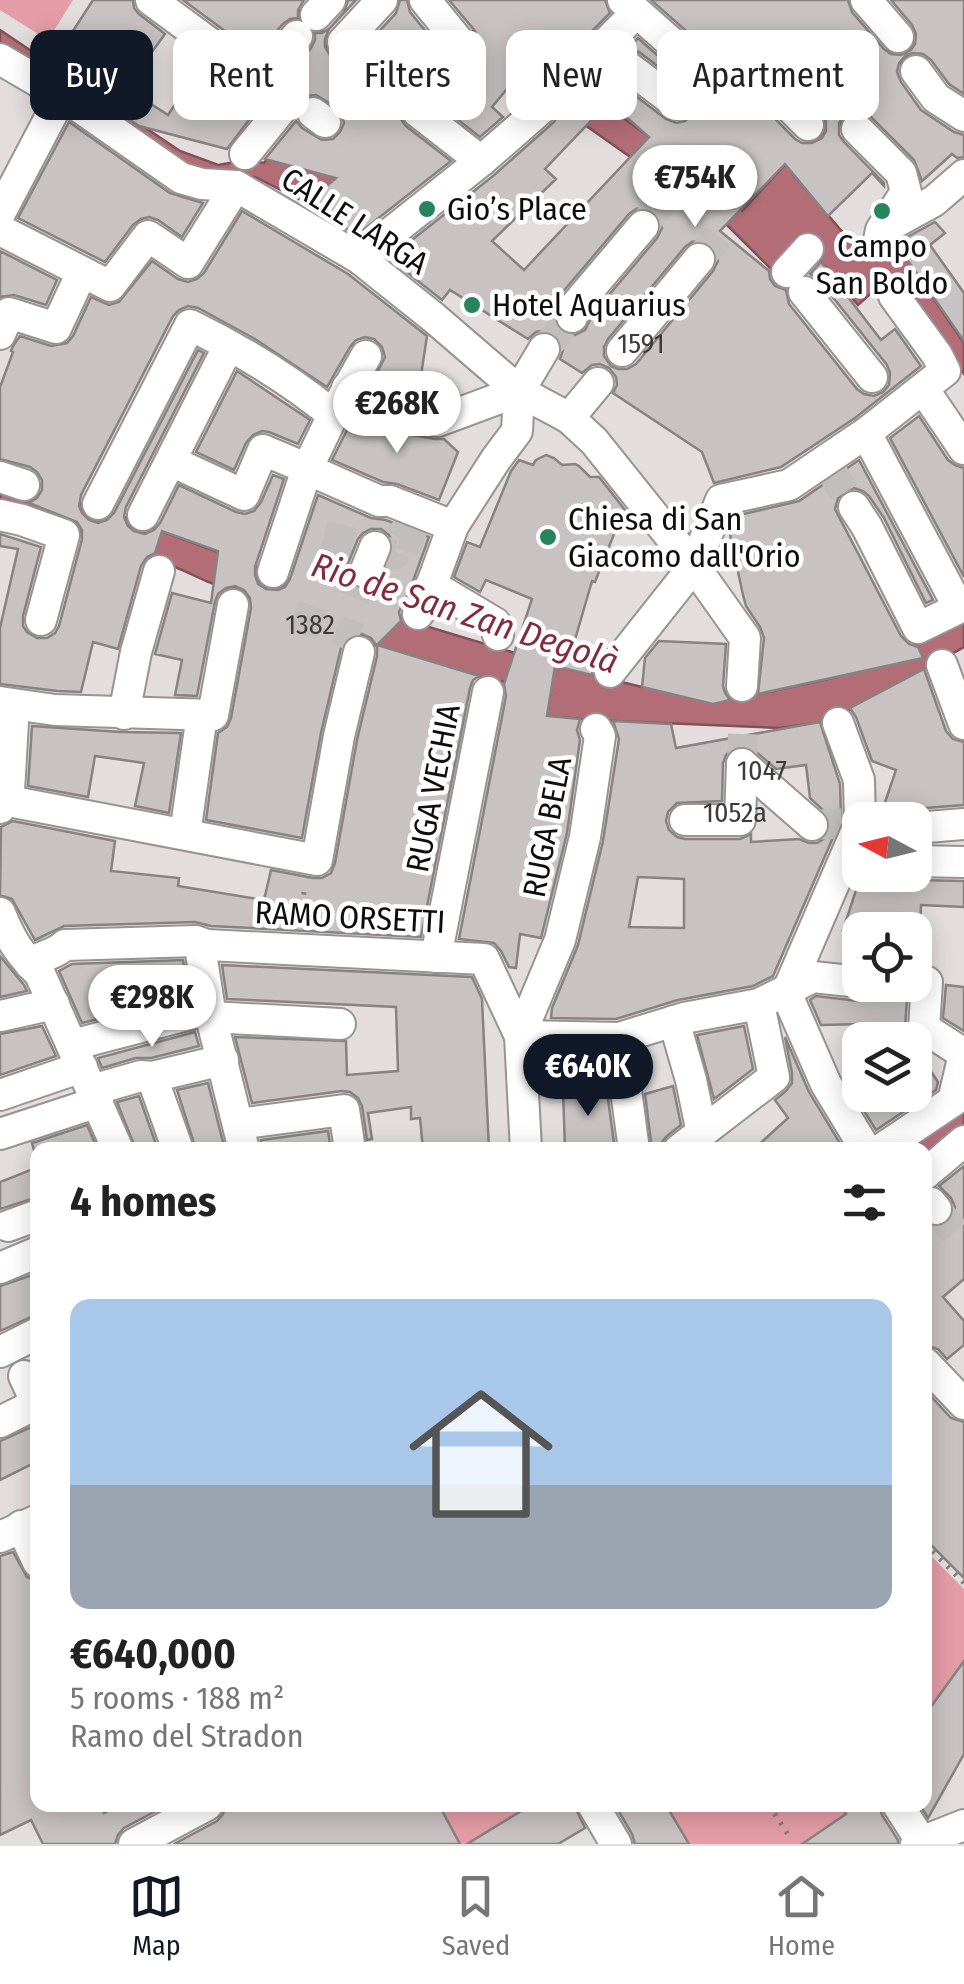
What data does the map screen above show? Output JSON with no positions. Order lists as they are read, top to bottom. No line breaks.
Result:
{"streets":{"street":["CALLE LARGA","RUGA VECHIA","RUGA BELA","RAMO ORSETTI"]},"crossings":[["RUGA VECHIA","RAMO ORSETTI"],["RUGA BELA","RAMO ORSETTI"]],"water":["Rio de San Zan Degolà"],"places":["Gio’s Place","Campo San Boldo","Hotel Aquarius","Chiesa di San Giacomo dall'Orio"],"house_numbers":["1591","1382","1047","1052a"],"north":"left","page":{"chip":["Buy","Rent","Filters","New","Apartment"],"price":["€754K","€268K","€298K","€640K"],"heading":"4 homes","list":[{"name":"€640,000","note":"5 rooms · 188 m² · Ramo del Stradon"}],"tabs":["Map","Saved","Home"]}}
